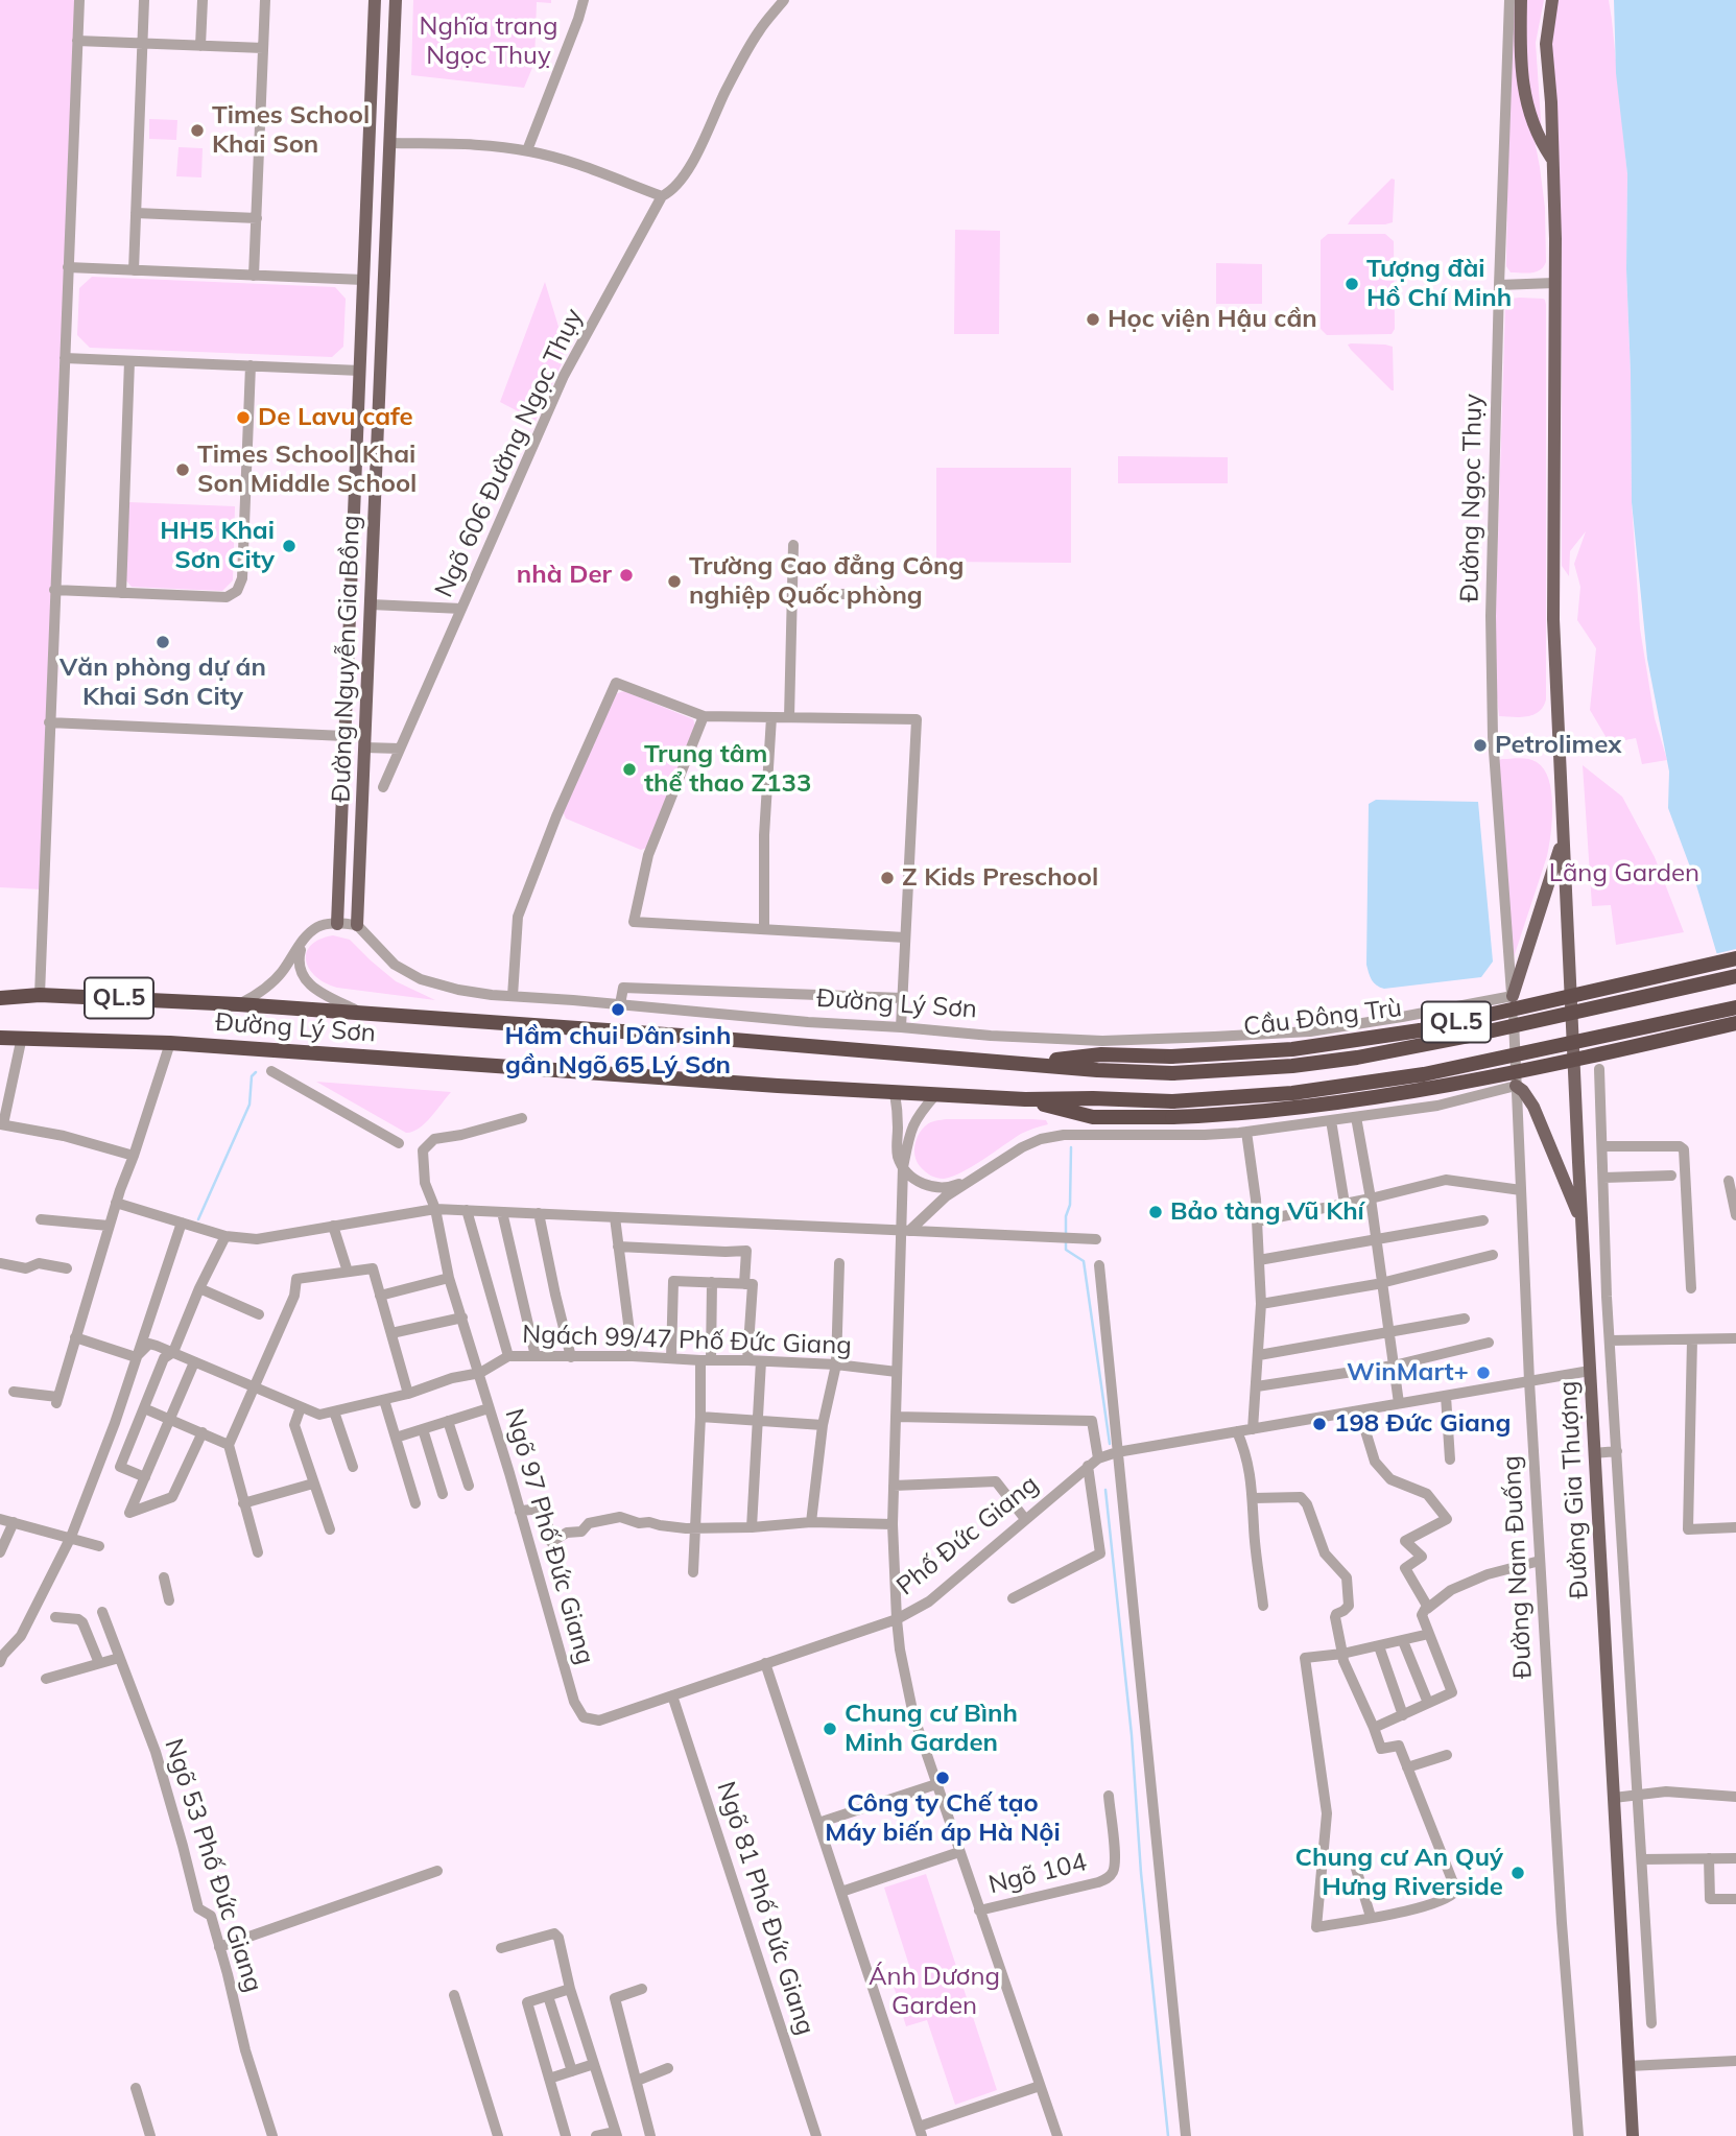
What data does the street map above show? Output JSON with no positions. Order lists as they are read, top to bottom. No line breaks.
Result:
{"streets":{"highway":["QL.5","Đường Lý Sơn","Cầu Đông Trù"],"main road":["Đường Nguyễn Gia Bồng","Đường Gia Thượng"],"street":["Ngõ 606 Đường Ngọc Thụy","Đường Ngọc Thụy","Ngách 99/47 Phố Đức Giang","Phố Đức Giang","Ngõ 97 Phố Đức Giang","Đường Nam Đuống","Ngõ 53 Phố Đức Giang","Ngõ 104","Ngõ 81 Phố Đức Giang"]},"crossings":[["Đường Ngọc Thụy","Đường Lý Sơn"],["Đường Ngọc Thụy","Đường Nam Đuống"],["Đường Nguyễn Gia Bồng","Đường Lý Sơn"],["QL.5","Đường Lý Sơn"],["Đường Lý Sơn","Cầu Đông Trù"],["Đường Lý Sơn","Đường Nam Đuống"],["Ngách 99/47 Phố Đức Giang","Ngõ 97 Phố Đức Giang"],["Đường Gia Thượng","Phố Đức Giang"],["Phố Đức Giang","Ngõ 97 Phố Đức Giang"],["Phố Đức Giang","Đường Nam Đuống"],["Phố Đức Giang","Ngõ 104"],["Ngõ 97 Phố Đức Giang","Ngõ 81 Phố Đức Giang"]],"parks":["Nghĩa trang Ngọc Thuỵ","Lãng Garden","Ánh Dương Garden"],"places":["Times School Khai Son","Tượng đài Hồ Chí Minh","Học viện Hậu cần","De Lavu cafe","Times School Khai Son Middle School","HH5 Khai Sơn City","nhà Der","Trường Cao đẳng Công nghiệp Quốc phòng","Văn phòng dự án Khai Sơn City","Petrolimex","Trung tâm thể thao Z133","Z Kids Preschool","Hầm chui Dân sinh gần Ngõ 65 Lý Sơn","Bảo tàng Vũ Khí","WinMart+","198 Đức Giang","Chung cư Bình Minh Garden","Công ty Chế tạo Máy biến áp Hà Nội","Chung cư An Quý Hưng Riverside"]}
